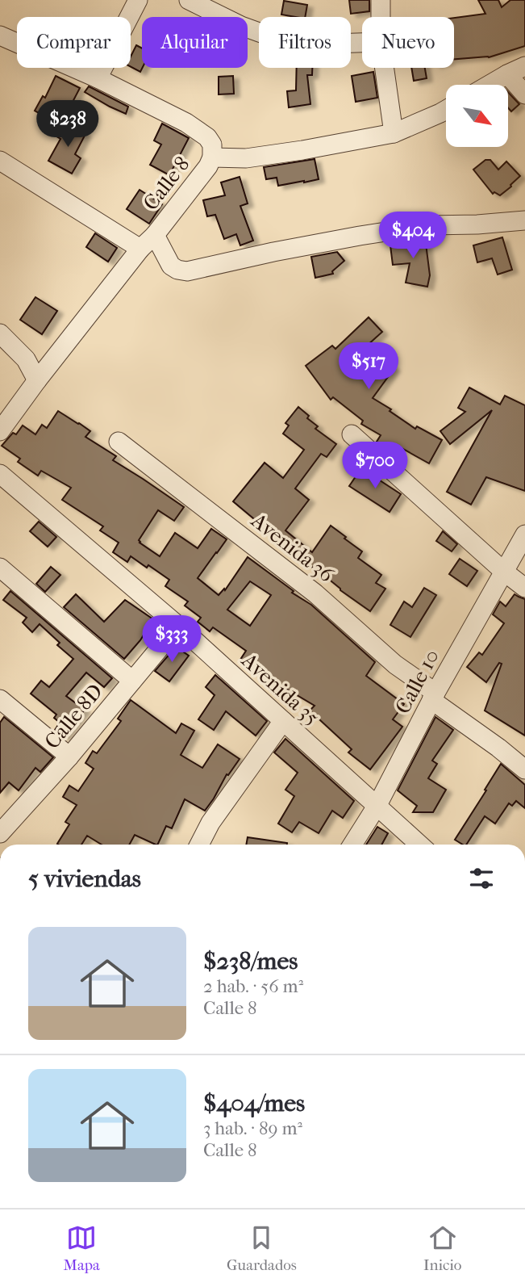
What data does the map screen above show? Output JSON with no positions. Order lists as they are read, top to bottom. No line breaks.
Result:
{"streets":{"street":["Calle 8","Avenida 36","Calle 10","Avenida 35","Calle 8D"]},"crossings":[["Avenida 36","Calle 10"],["Calle 10","Avenida 35"],["Avenida 35","Calle 8D"]],"north":"bottom right","page":{"chip":["Comprar","Alquilar","Filtros","Nuevo"],"price":["$238","$404","$517","$700","$333"],"heading":"5 viviendas","list":[{"name":"$238/mes","note":"2 hab. · 56 m² · Calle 8"},{"name":"$404/mes","note":"3 hab. · 89 m² · Calle 8"}],"tabs":["Mapa","Guardados","Inicio"]}}
